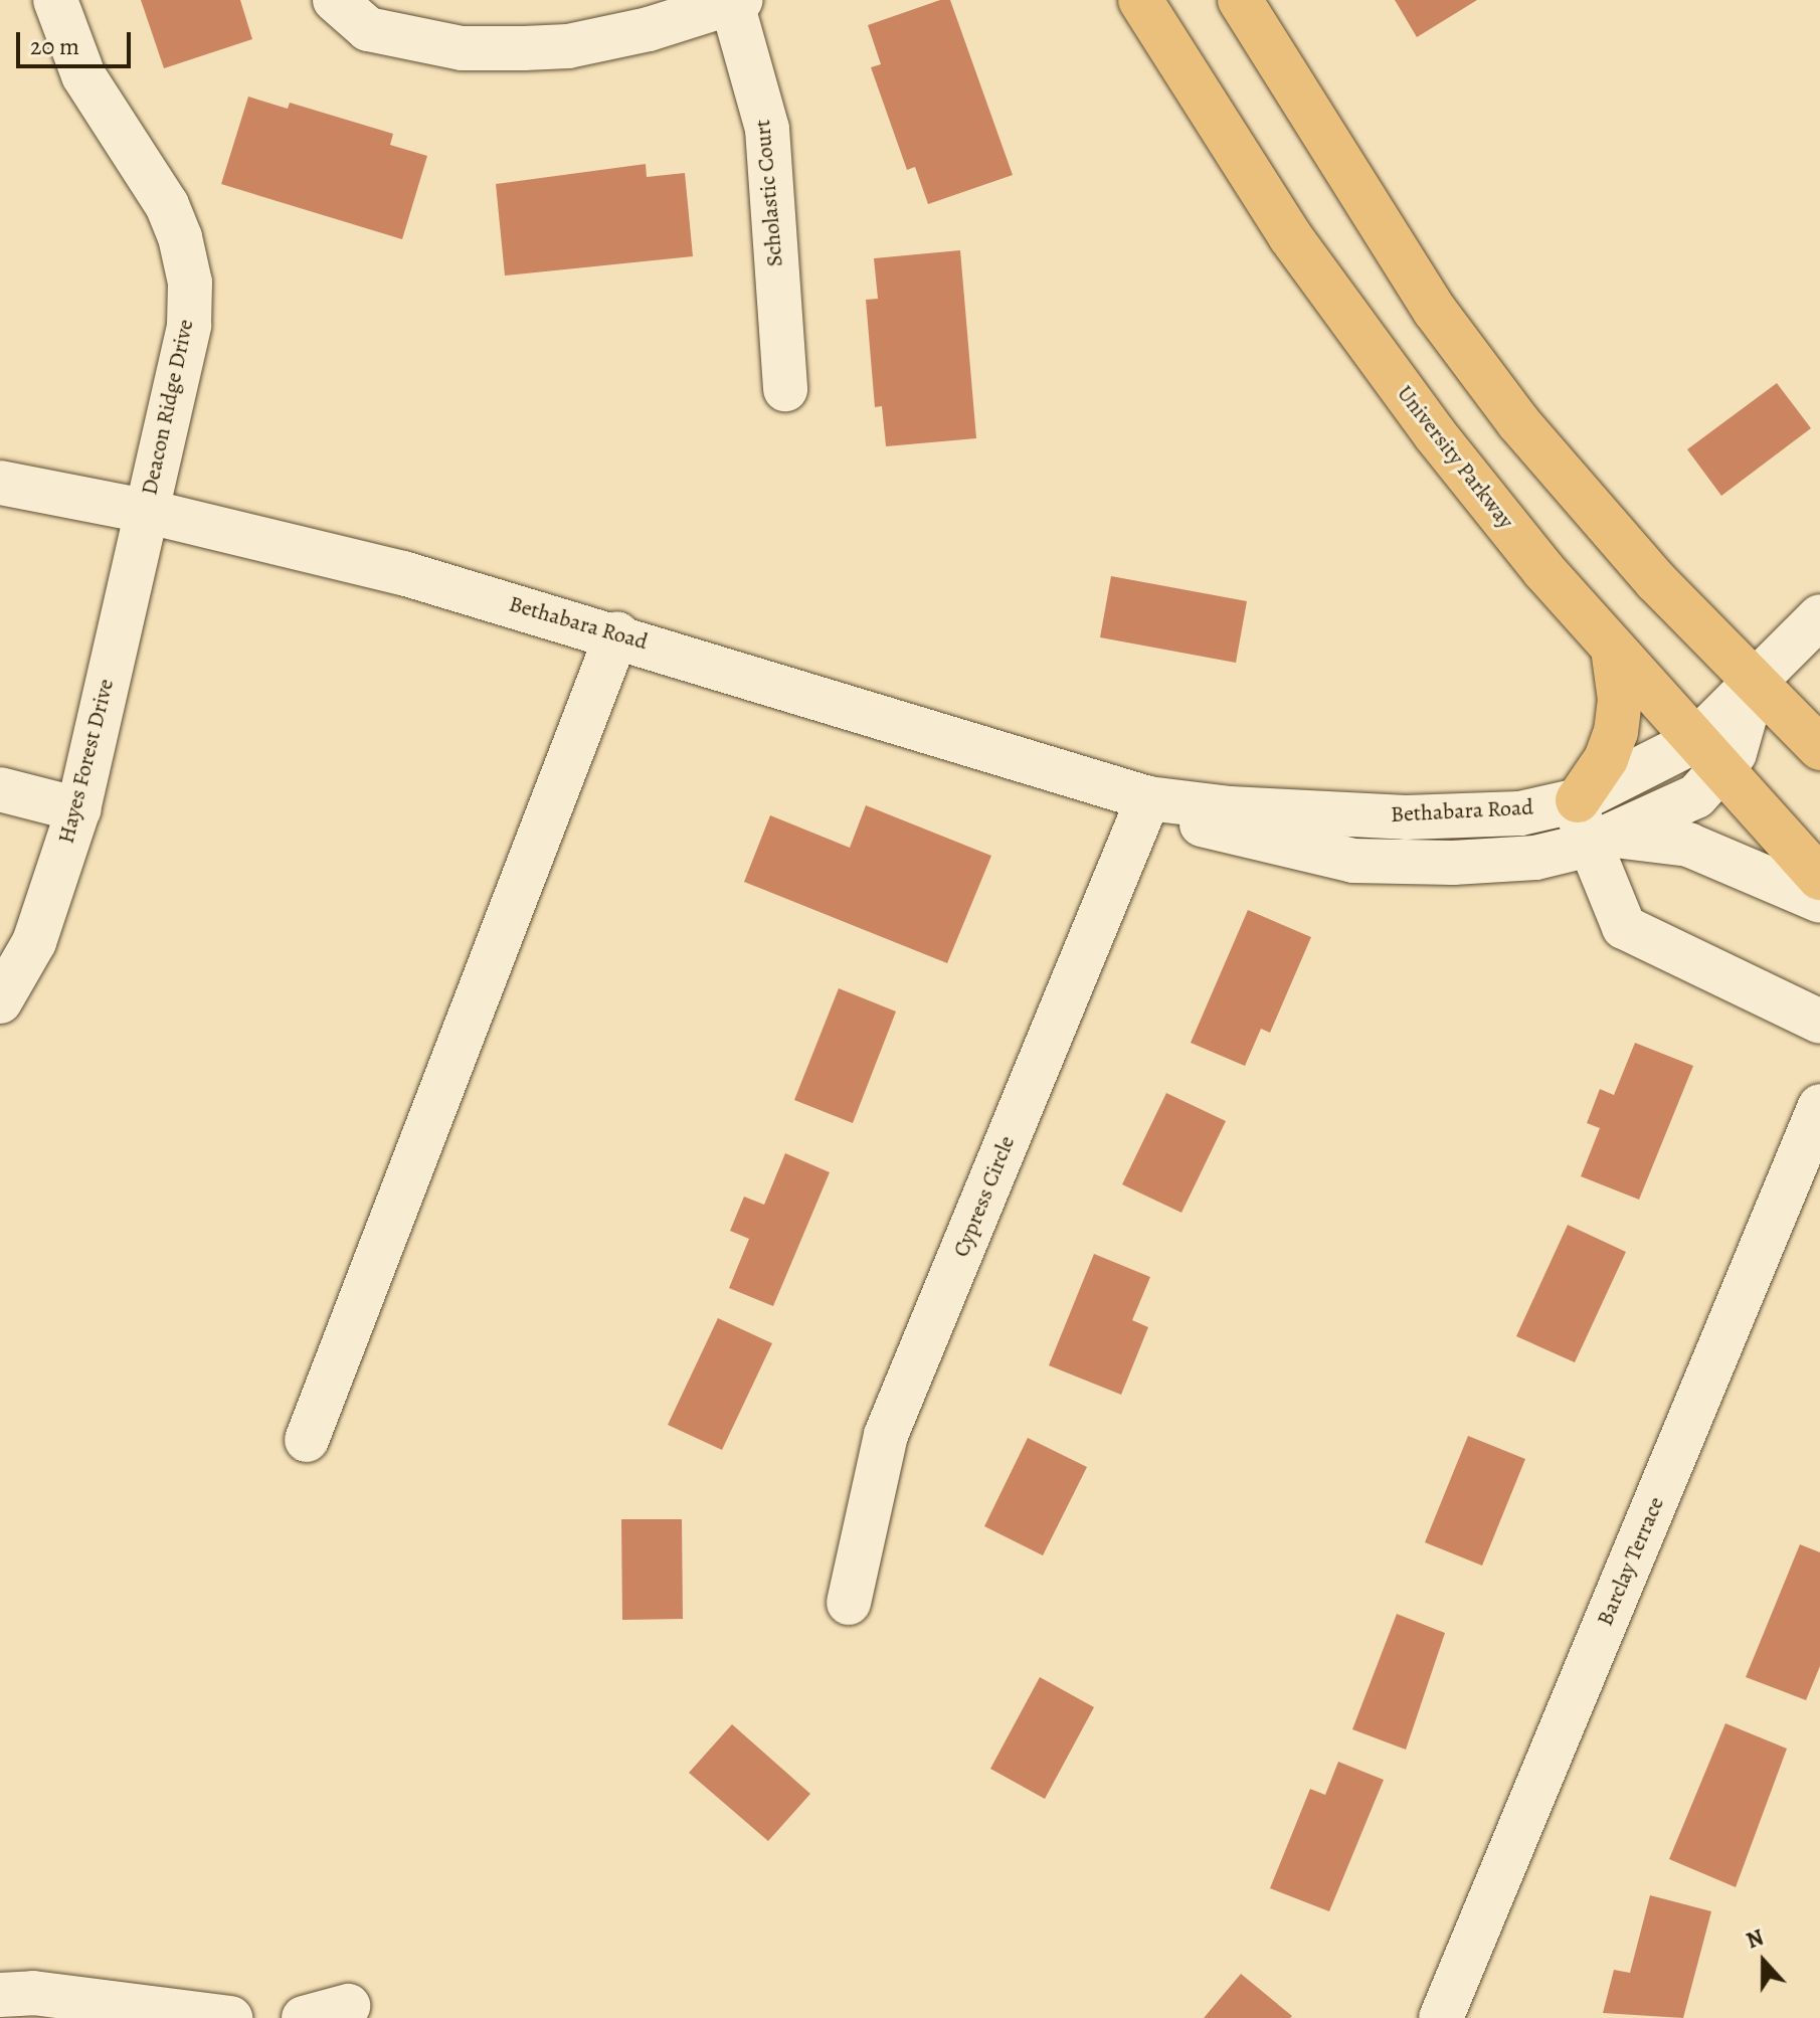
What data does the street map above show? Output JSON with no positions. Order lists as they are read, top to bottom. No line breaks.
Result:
{"streets":{"main road":["University Parkway"],"street":["Scholastic Court","Deacon Ridge Drive","Bethabara Road","Hayes Forest Drive","Cypress Circle","Barclay Terrace"]},"crossings":[["Deacon Ridge Drive","Bethabara Road"],["Deacon Ridge Drive","Hayes Forest Drive"],["University Parkway","Bethabara Road"],["Bethabara Road","Hayes Forest Drive"],["Bethabara Road","Cypress Circle"]],"scale_bar":"20 m","north":"top"}
